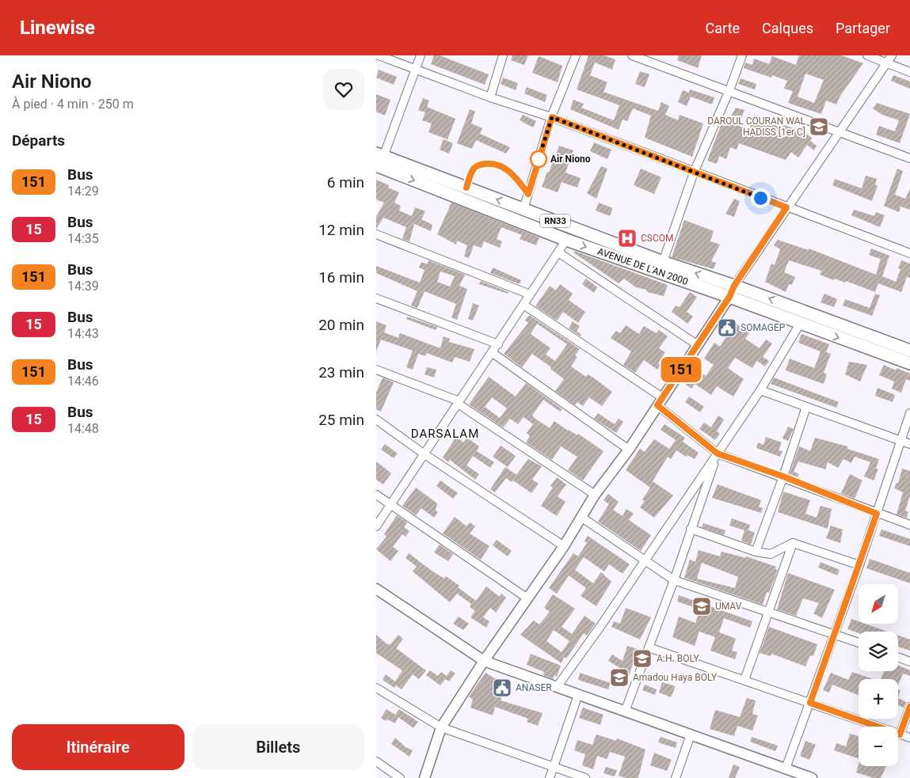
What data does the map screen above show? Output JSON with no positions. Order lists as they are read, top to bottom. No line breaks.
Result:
{"streets":{"main road":["RN33","AVENUE DE L'AN 2000"]},"districts":["DARSALAM"],"places":{"school or university":["DAROUL COURAN WAL HADISS [1er C]","UMAV","A.H. BOLY","Amadou Haya BOLY"],"other":["Air Niono"],"hospital":["CSCOM"],"public building":["SOMAGEP","ANASER"]},"lines":["bus line 151"],"north":"bottom left","page":{"header":"Linewise","nav":["Carte","Calques","Partager"],"heading":[["Air Niono","À pied · 4 min · 250 m"],"Départs"],"on_map":"151","list":[{"mark":"151","name":"Bus","note":"14:29","value":"6 min"},{"mark":"15","name":"Bus","note":"14:35","value":"12 min"},{"mark":"151","name":"Bus","note":"14:39","value":"16 min"},{"mark":"15","name":"Bus","note":"14:43","value":"20 min"},{"mark":"151","name":"Bus","note":"14:46","value":"23 min"},{"mark":"15","name":"Bus","note":"14:48","value":"25 min"}],"map_buttons":["+","−"],"buttons":["Itinéraire","Billets"]}}
